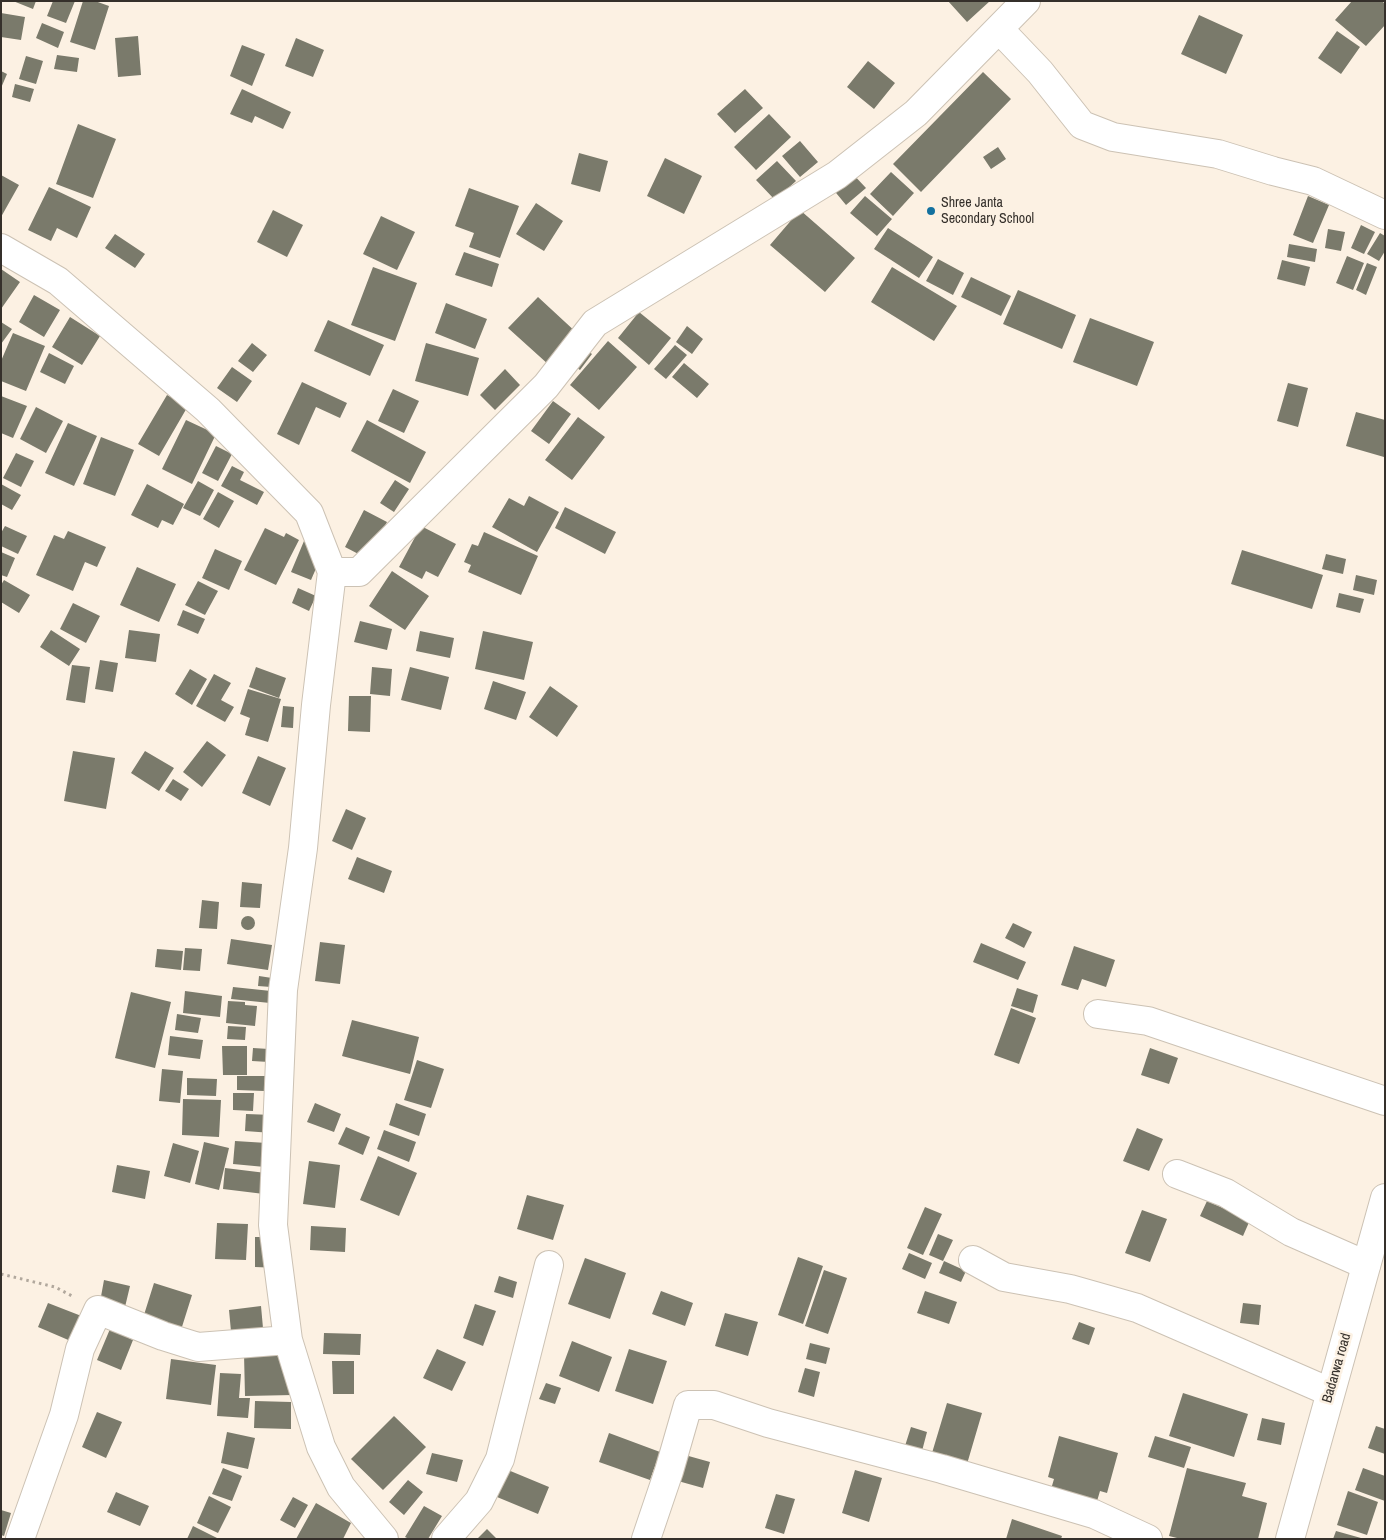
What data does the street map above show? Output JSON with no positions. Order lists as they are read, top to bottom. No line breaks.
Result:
{"streets":{"street":["Badarwa road"]},"places":["Shree Janta Secondary School"]}
